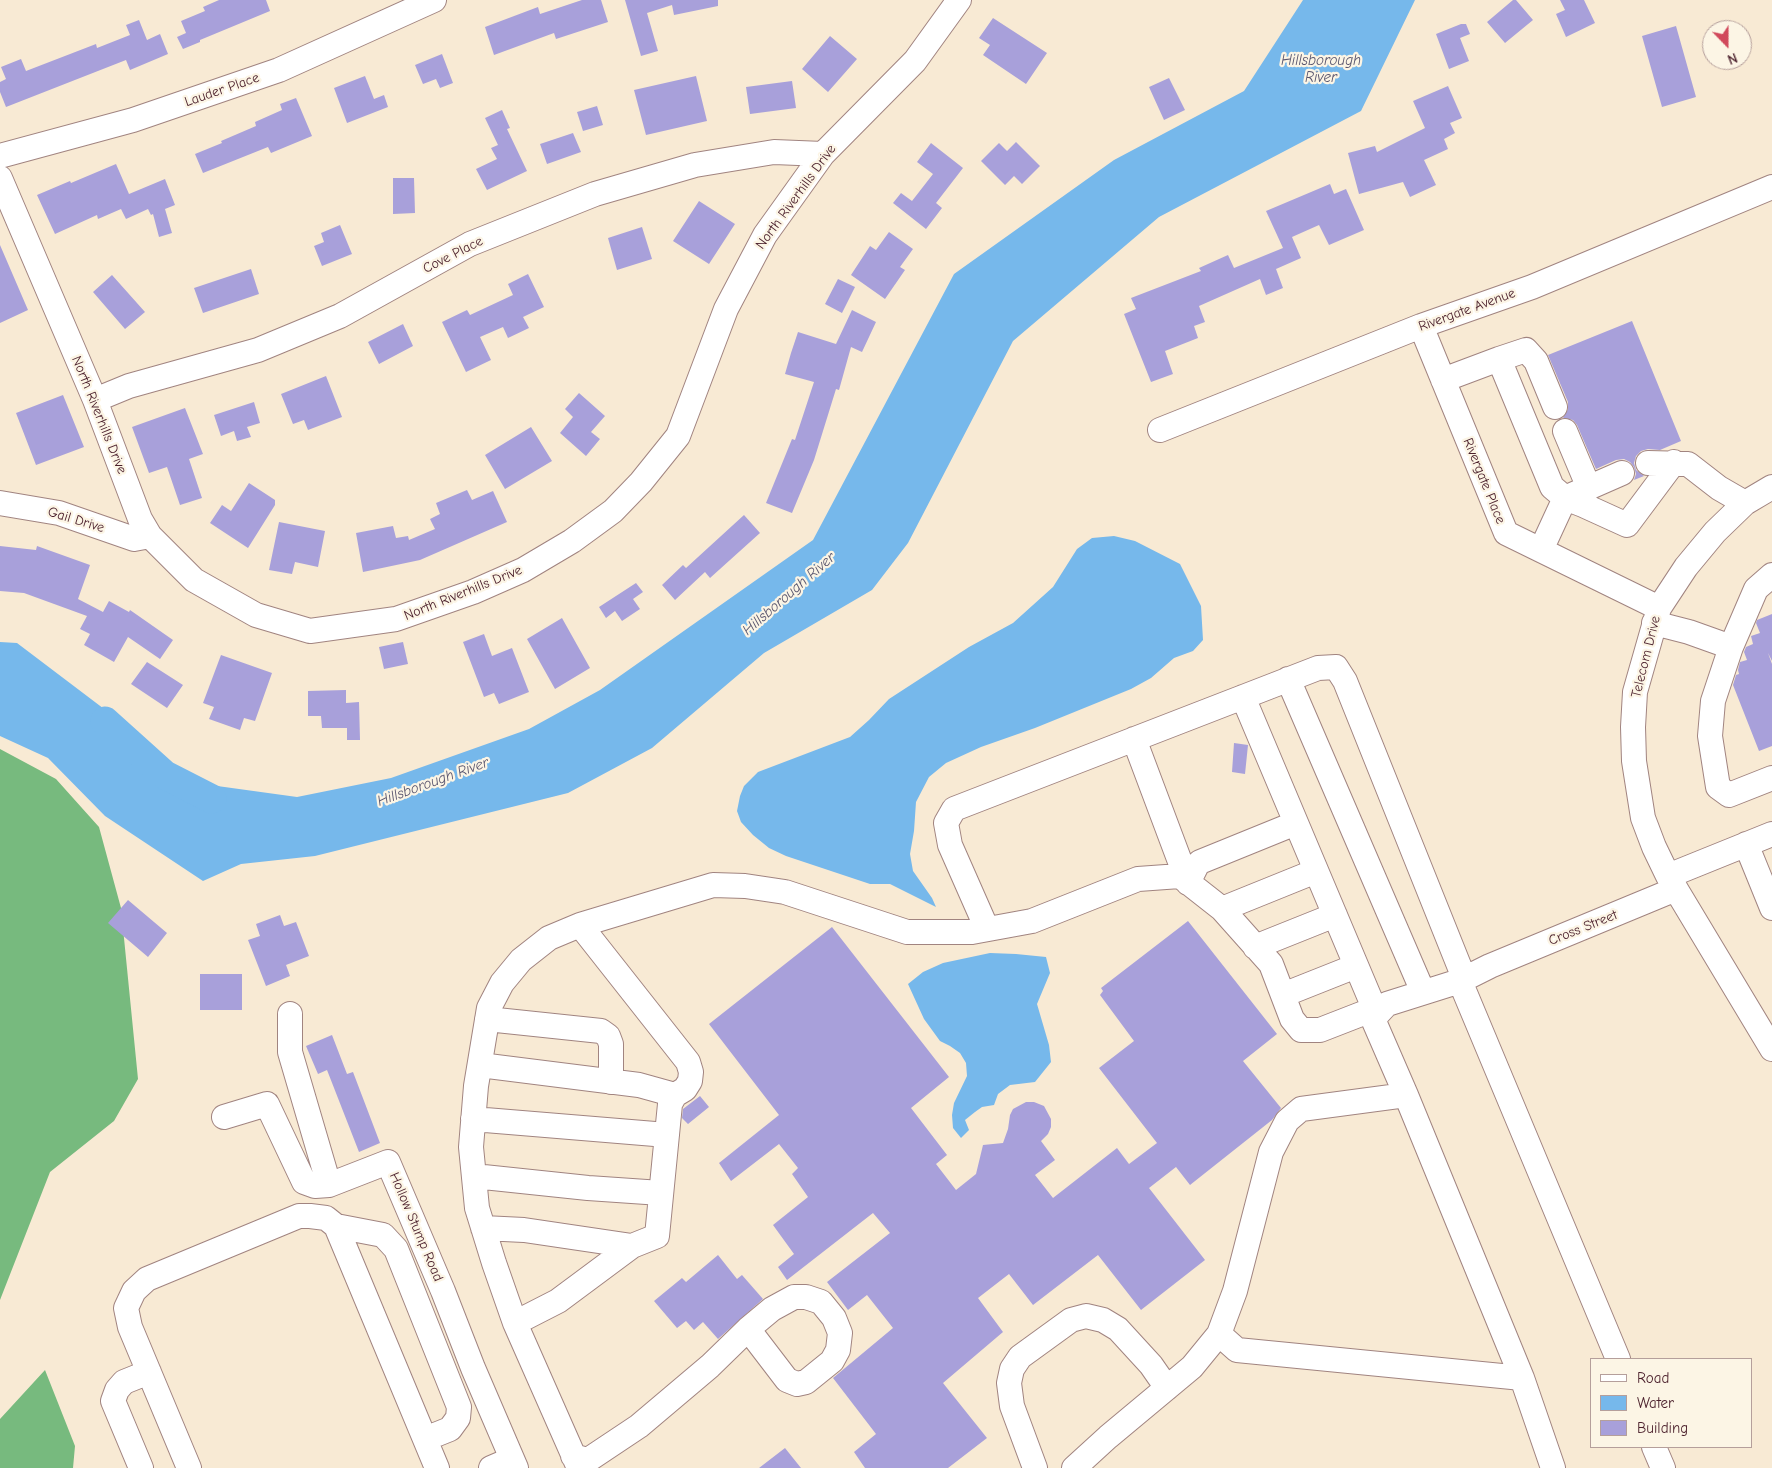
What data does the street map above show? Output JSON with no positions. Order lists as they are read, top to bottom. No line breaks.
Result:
{"streets":{"street":["Lauder Place","North Riverhills Drive","Cove Place","Rivergate Avenue","Rivergate Place","Gail Drive","Telecom Drive","Cross Street","Hollow Stump Road"]},"crossings":[["North Riverhills Drive","Cove Place"],["North Riverhills Drive","Gail Drive"],["Rivergate Avenue","Rivergate Place"],["Rivergate Place","Telecom Drive"],["Telecom Drive","Cross Street"]],"water":["Hillsborough River"],"legend":["Road","Water","Building"],"north":"bottom"}
